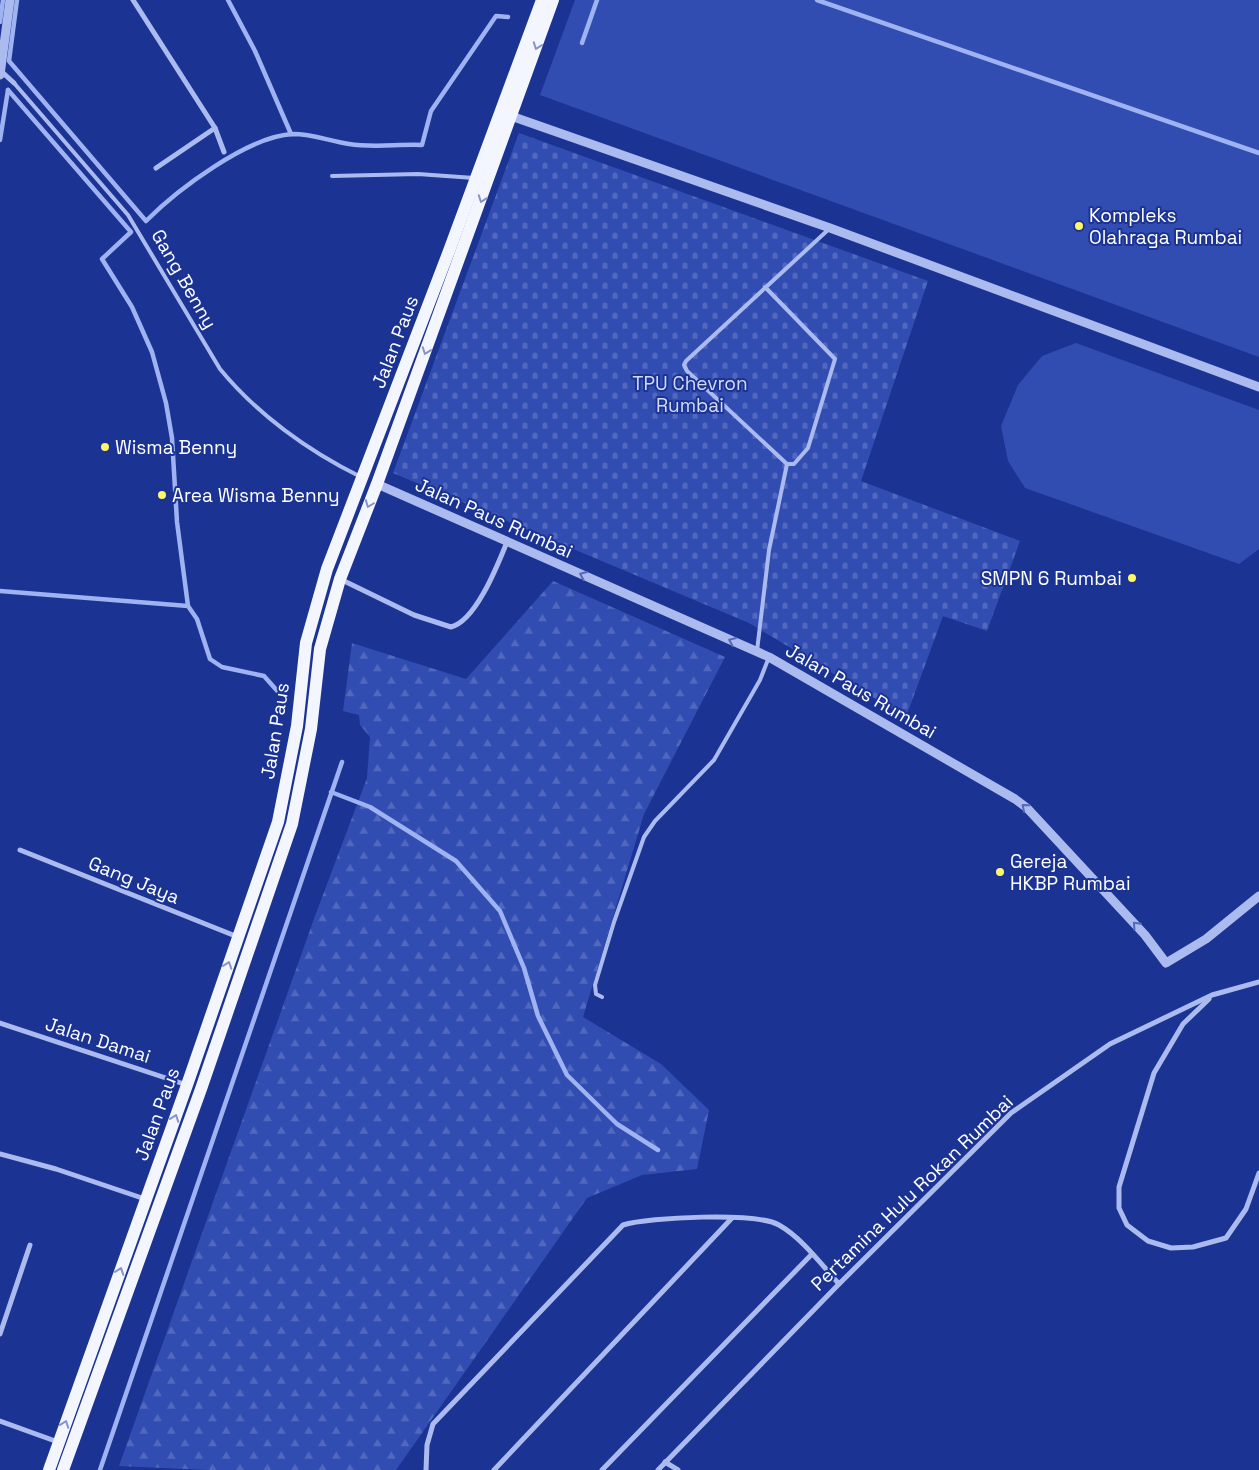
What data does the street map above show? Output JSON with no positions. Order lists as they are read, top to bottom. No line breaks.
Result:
{"streets":{"main road":["Jalan Paus"],"street":["Gang Benny","Jalan Paus Rumbai","Gang Jaya","Jalan Damai","Pertamina Hulu Rokan Rumbai"]},"crossings":[["Gang Benny","Jalan Paus"],["Jalan Paus","Jalan Paus Rumbai"],["Jalan Paus","Gang Jaya"],["Jalan Paus","Jalan Damai"]],"one_way":["Jalan Paus Rumbai"],"parks":["TPU Chevron Rumbai"],"places":["Kompleks Olahraga Rumbai","Wisma Benny","Area Wisma Benny","SMPN 6 Rumbai","Gereja HKBP Rumbai"]}
